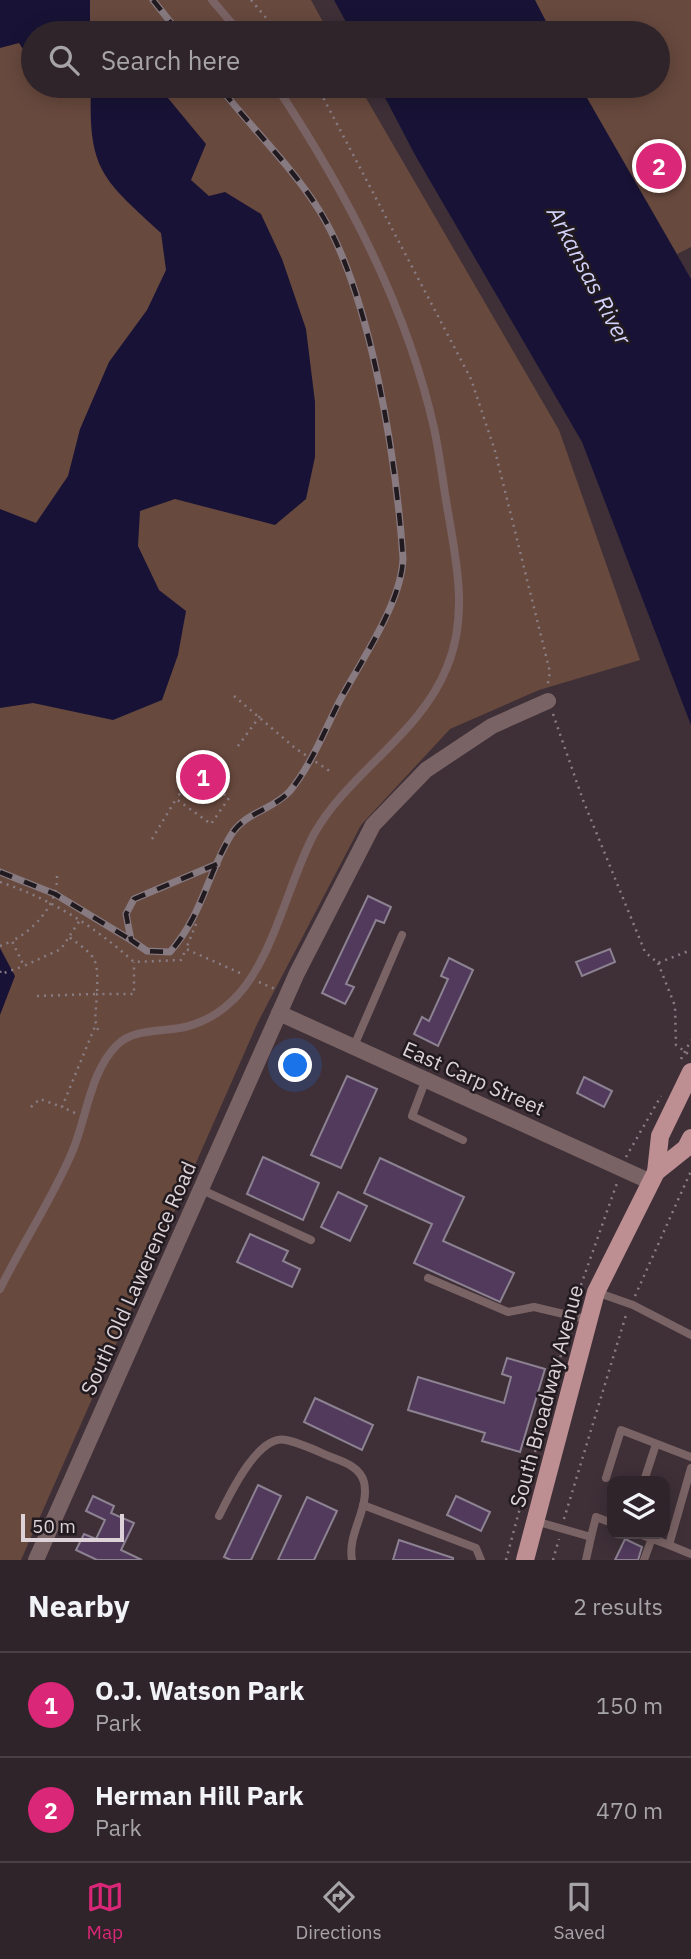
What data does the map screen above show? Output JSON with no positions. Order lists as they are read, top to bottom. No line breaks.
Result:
{"streets":{"main road":["South Broadway Avenue"],"street":["East Carp Street","South Old Lawerence Road"]},"crossings":[["East Carp Street","South Old Lawerence Road"],["East Carp Street","South Broadway Avenue"]],"water":["Arkansas River"],"scale_bar":"50 m","page":{"search":"Search here","pins":["2","1"],"scale":"50 m","heading":["Nearby","2 results"],"list":[{"mark":"1","name":"O.J. Watson Park","note":"Park","value":"150 m"},{"mark":"2","name":"Herman Hill Park","note":"Park","value":"470 m"}],"nav":["Map","Directions","Saved"]}}
